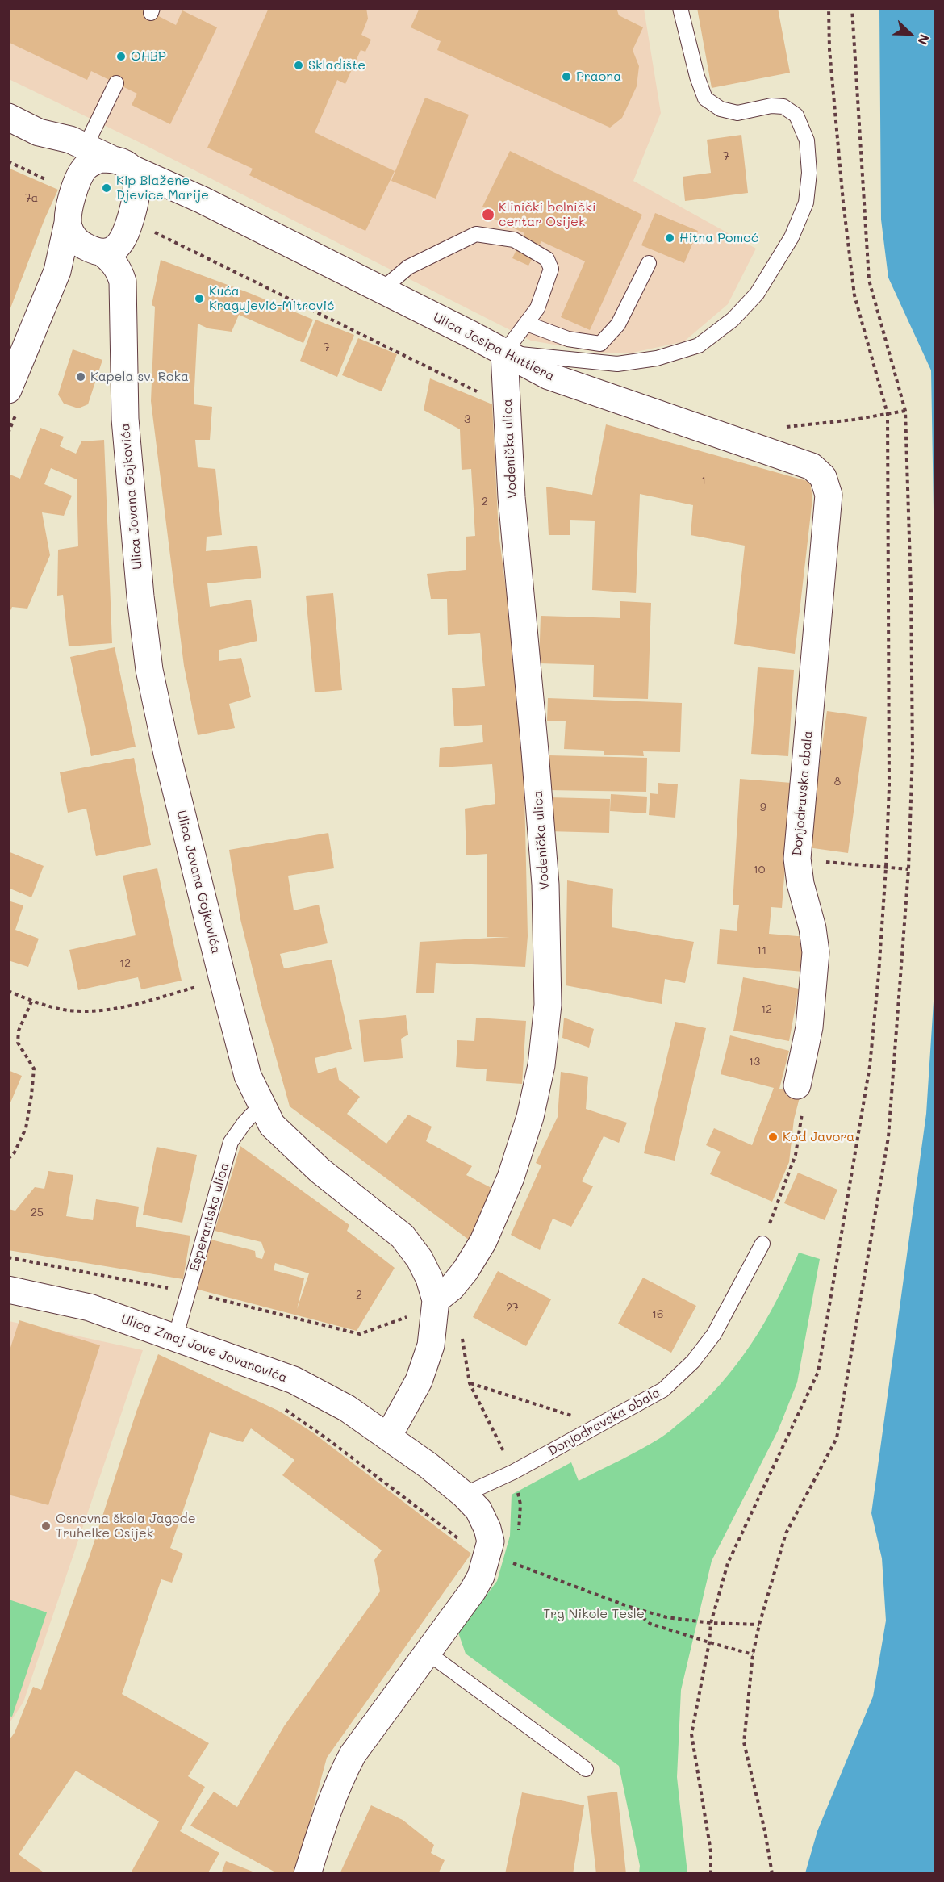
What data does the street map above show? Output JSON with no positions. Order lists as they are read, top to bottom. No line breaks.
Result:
{"streets":{"street":["Ulica Josipa Huttlera","Vodenička ulica","Ulica Jovana Gojkovića","Donjodravska obala","Ulica Zmaj Jove Jovanovića"],"lane":["Esperantska ulica"]},"crossings":[["Ulica Josipa Huttlera","Vodenička ulica"],["Ulica Josipa Huttlera","Ulica Jovana Gojkovića"],["Ulica Josipa Huttlera","Donjodravska obala"],["Vodenička ulica","Ulica Jovana Gojkovića"],["Ulica Jovana Gojkovića","Esperantska ulica"],["Ulica Jovana Gojkovića","Ulica Zmaj Jove Jovanovića"],["Esperantska ulica","Ulica Zmaj Jove Jovanovića"]],"parks":["Trg Nikole Tesle"],"places":["OHBP","Skladište","Praona","Kip Blažene Djevice Marije","Klinički bolnički centar Osijek","Hitna Pomoć","Kuća Kragujević-Mitrović","Kapela sv. Roka","Kod Javora","Osnovna škola Jagode Truhelke Osijek"],"house_numbers":["7","7a","7","3","1","2","8","9","10","11","12","12","13","25","2","27","16"],"north":"bottom right"}
